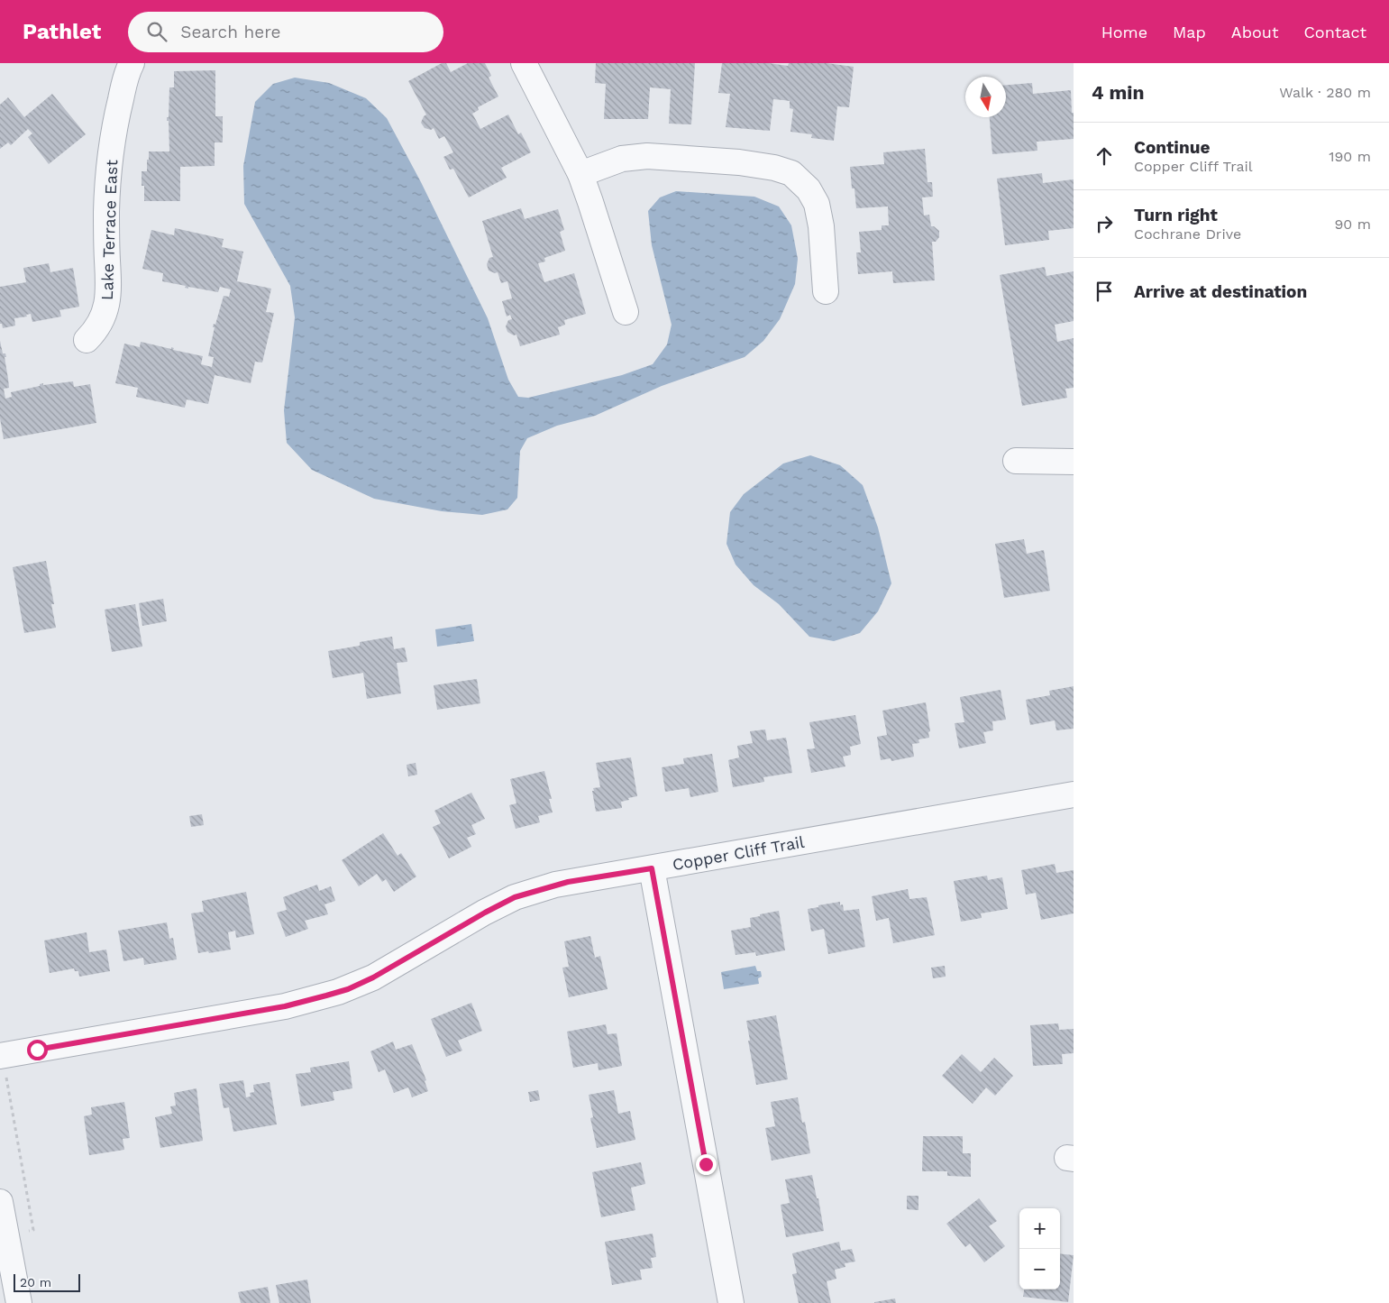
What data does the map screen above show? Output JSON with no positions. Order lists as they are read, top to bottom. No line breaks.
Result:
{"streets":{"street":["Lake Terrace East","Copper Cliff Trail"]},"scale_bar":"20 m","north":"bottom","page":{"header":"Pathlet","search":"Search here","nav":["Home","Map","About","Contact"],"heading":["4 min","Walk · 280 m"],"list":[["Continue","Copper Cliff Trail","190 m"],["Turn right","Cochrane Drive","90 m"],"Arrive at destination"],"map_buttons":["+","−"],"scale":"20 m"}}
